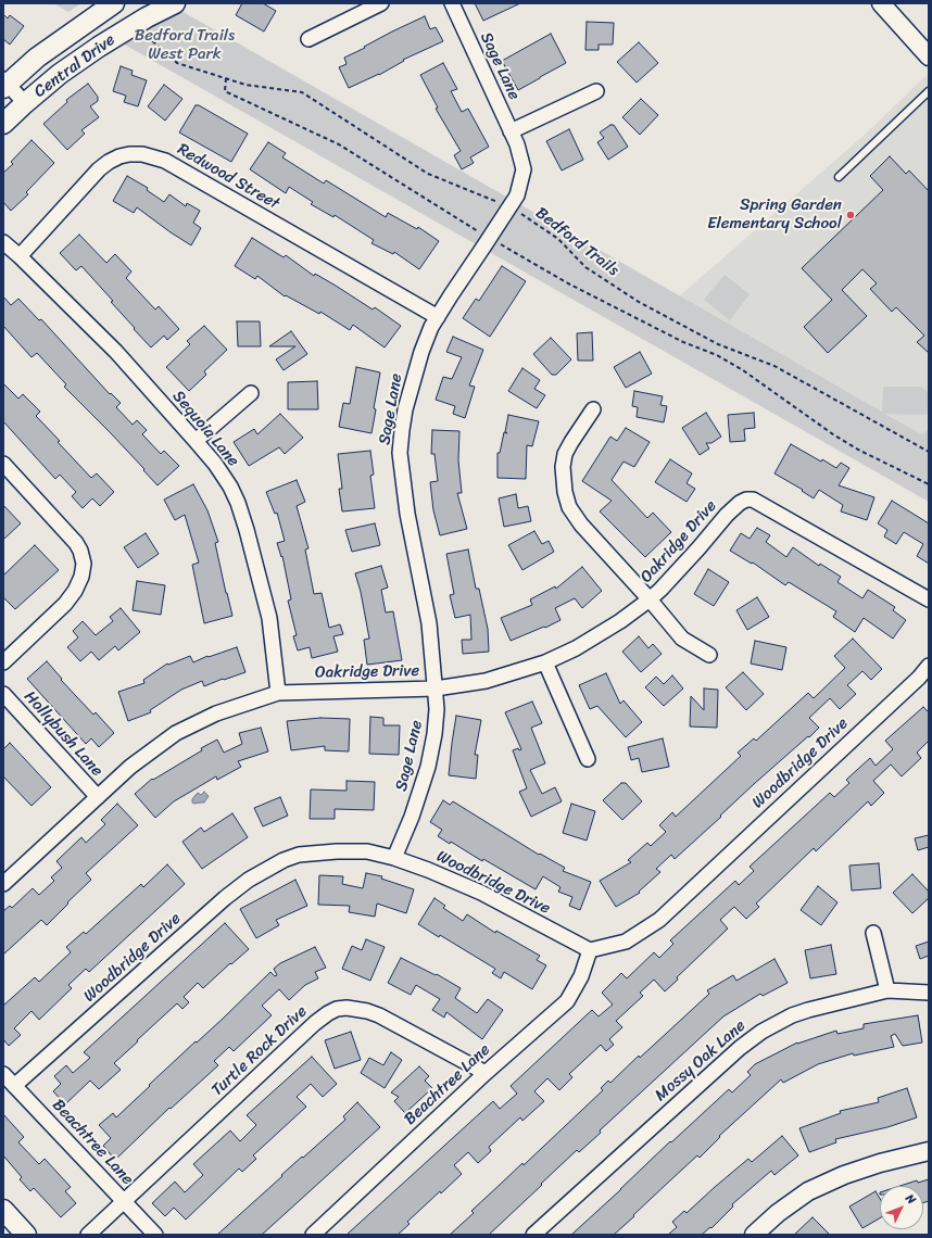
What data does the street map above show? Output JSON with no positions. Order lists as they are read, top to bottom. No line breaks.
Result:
{"streets":{"main road":["Central Drive"],"street":["Sage Lane","Redwood Street","Sequoia Lane","Oakridge Drive","Hollybush Lane","Woodbridge Drive","Turtle Rock Drive","Mossy Oak Lane","Beachtree Lane"],"path":["Bedford Trails"]},"crossings":[["Sage Lane","Redwood Street"],["Sage Lane","Bedford Trails"],["Sage Lane","Oakridge Drive"],["Sage Lane","Woodbridge Drive"],["Redwood Street","Sequoia Lane"],["Sequoia Lane","Oakridge Drive"],["Oakridge Drive","Hollybush Lane"],["Woodbridge Drive","Beachtree Lane"],["Turtle Rock Drive","Beachtree Lane"]],"parks":["Bedford Trails West Park"],"places":["Spring Garden Elementary School"],"north":"top right"}
